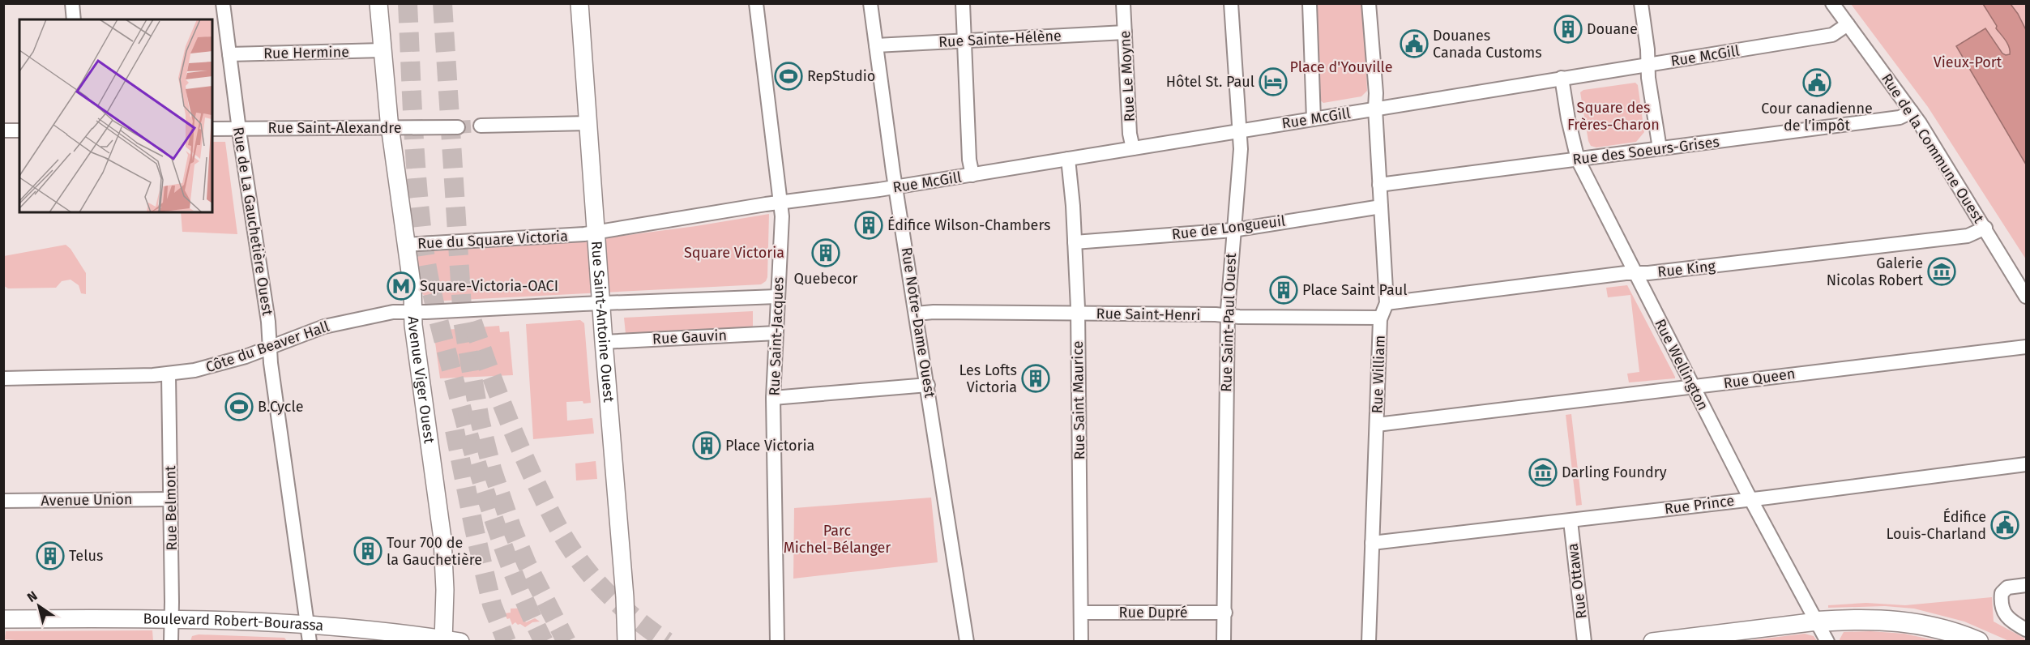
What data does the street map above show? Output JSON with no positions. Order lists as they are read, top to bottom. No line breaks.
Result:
{"streets":{"main road":["Rue Saint-Antoine Ouest","Avenue Viger Ouest","Boulevard Robert-Bourassa"],"street":["Rue Sainte-Hélène","Rue Hermine","Rue McGill","Rue Le Moyne","Rue Saint-Alexandre","Rue de la Commune Ouest","Rue des Soeurs-Grises","Rue de La Gauchetière Ouest","Rue de Longueuil","Rue du Square Victoria","Rue King","Rue Saint-Henri","Rue Notre-Dame Ouest","Rue Saint-Paul Ouest","Rue Saint-Jacques","Rue Gauvin","Côte du Beaver Hall","Rue Wellington","Rue William","Rue Queen","Rue Saint Maurice","Avenue Union","Rue Prince","Rue Belmont","Rue Ottawa","Rue Dupré"]},"crossings":[["Rue Sainte-Hélène","Rue Le Moyne"],["Rue Sainte-Hélène","Rue Notre-Dame Ouest"],["Rue Hermine","Rue de La Gauchetière Ouest"],["Rue Hermine","Avenue Viger Ouest"],["Rue McGill","Rue Le Moyne"],["Rue McGill","Rue de la Commune Ouest"],["Rue McGill","Rue du Square Victoria"],["Rue McGill","Rue Notre-Dame Ouest"],["Rue McGill","Rue Saint-Paul Ouest"],["Rue McGill","Rue Saint-Jacques"],["Rue McGill","Rue Wellington"],["Rue McGill","Rue William"],["Rue McGill","Rue Saint Maurice"],["Rue Saint-Alexandre","Rue de La Gauchetière Ouest"],["Rue Saint-Alexandre","Avenue Viger Ouest"],["Rue de la Commune Ouest","Rue des Soeurs-Grises"],["Rue de la Commune Ouest","Rue King"],["Rue des Soeurs-Grises","Rue Wellington"],["Rue des Soeurs-Grises","Rue William"],["Rue de La Gauchetière Ouest","Côte du Beaver Hall"],["Rue de La Gauchetière Ouest","Boulevard Robert-Bourassa"],["Rue de Longueuil","Rue Saint-Paul Ouest"],["Rue de Longueuil","Rue William"],["Rue de Longueuil","Rue Saint Maurice"],["Rue du Square Victoria","Rue Saint-Antoine Ouest"],["Rue du Square Victoria","Rue Saint-Jacques"],["Rue du Square Victoria","Avenue Viger Ouest"],["Rue King","Rue Wellington"],["Rue King","Rue William"],["Rue Saint-Henri","Rue Notre-Dame Ouest"],["Rue Saint-Henri","Rue Saint-Paul Ouest"],["Rue Saint-Henri","Rue William"],["Rue Saint-Henri","Rue Saint Maurice"],["Rue Saint-Antoine Ouest","Rue Gauvin"],["Rue Saint-Paul Ouest","Rue Dupré"],["Rue Saint-Jacques","Rue Gauvin"],["Côte du Beaver Hall","Avenue Viger Ouest"],["Côte du Beaver Hall","Rue Belmont"],["Rue Wellington","Rue Queen"],["Rue Wellington","Rue Prince"],["Rue William","Rue Queen"],["Rue William","Rue Prince"],["Avenue Viger Ouest","Boulevard Robert-Bourassa"],["Rue Saint Maurice","Rue Dupré"],["Avenue Union","Rue Belmont"],["Rue Prince","Rue Ottawa"],["Rue Belmont","Boulevard Robert-Bourassa"]],"parks":["Vieux-Port","Place d'Youville","Square des Frères-Charon","Square Victoria","Parc Michel-Bélanger"],"places":{"building":["Douane","Édifice Wilson-Chambers","Quebecor","Place Saint Paul","Les Lofts Victoria","Place Victoria","Tour 700 de la Gauchetière","Telus"],"public building":["Douanes Canada Customs","Cour canadienne de l′impôt","Édifice Louis-Charland"],"sports":["RepStudio","B.Cycle"],"hotel":["Hôtel St. Paul"],"museum":["Galerie Nicolas Robert","Darling Foundry"],"metro station":["Square-Victoria-OACI"]},"north":"top left"}
